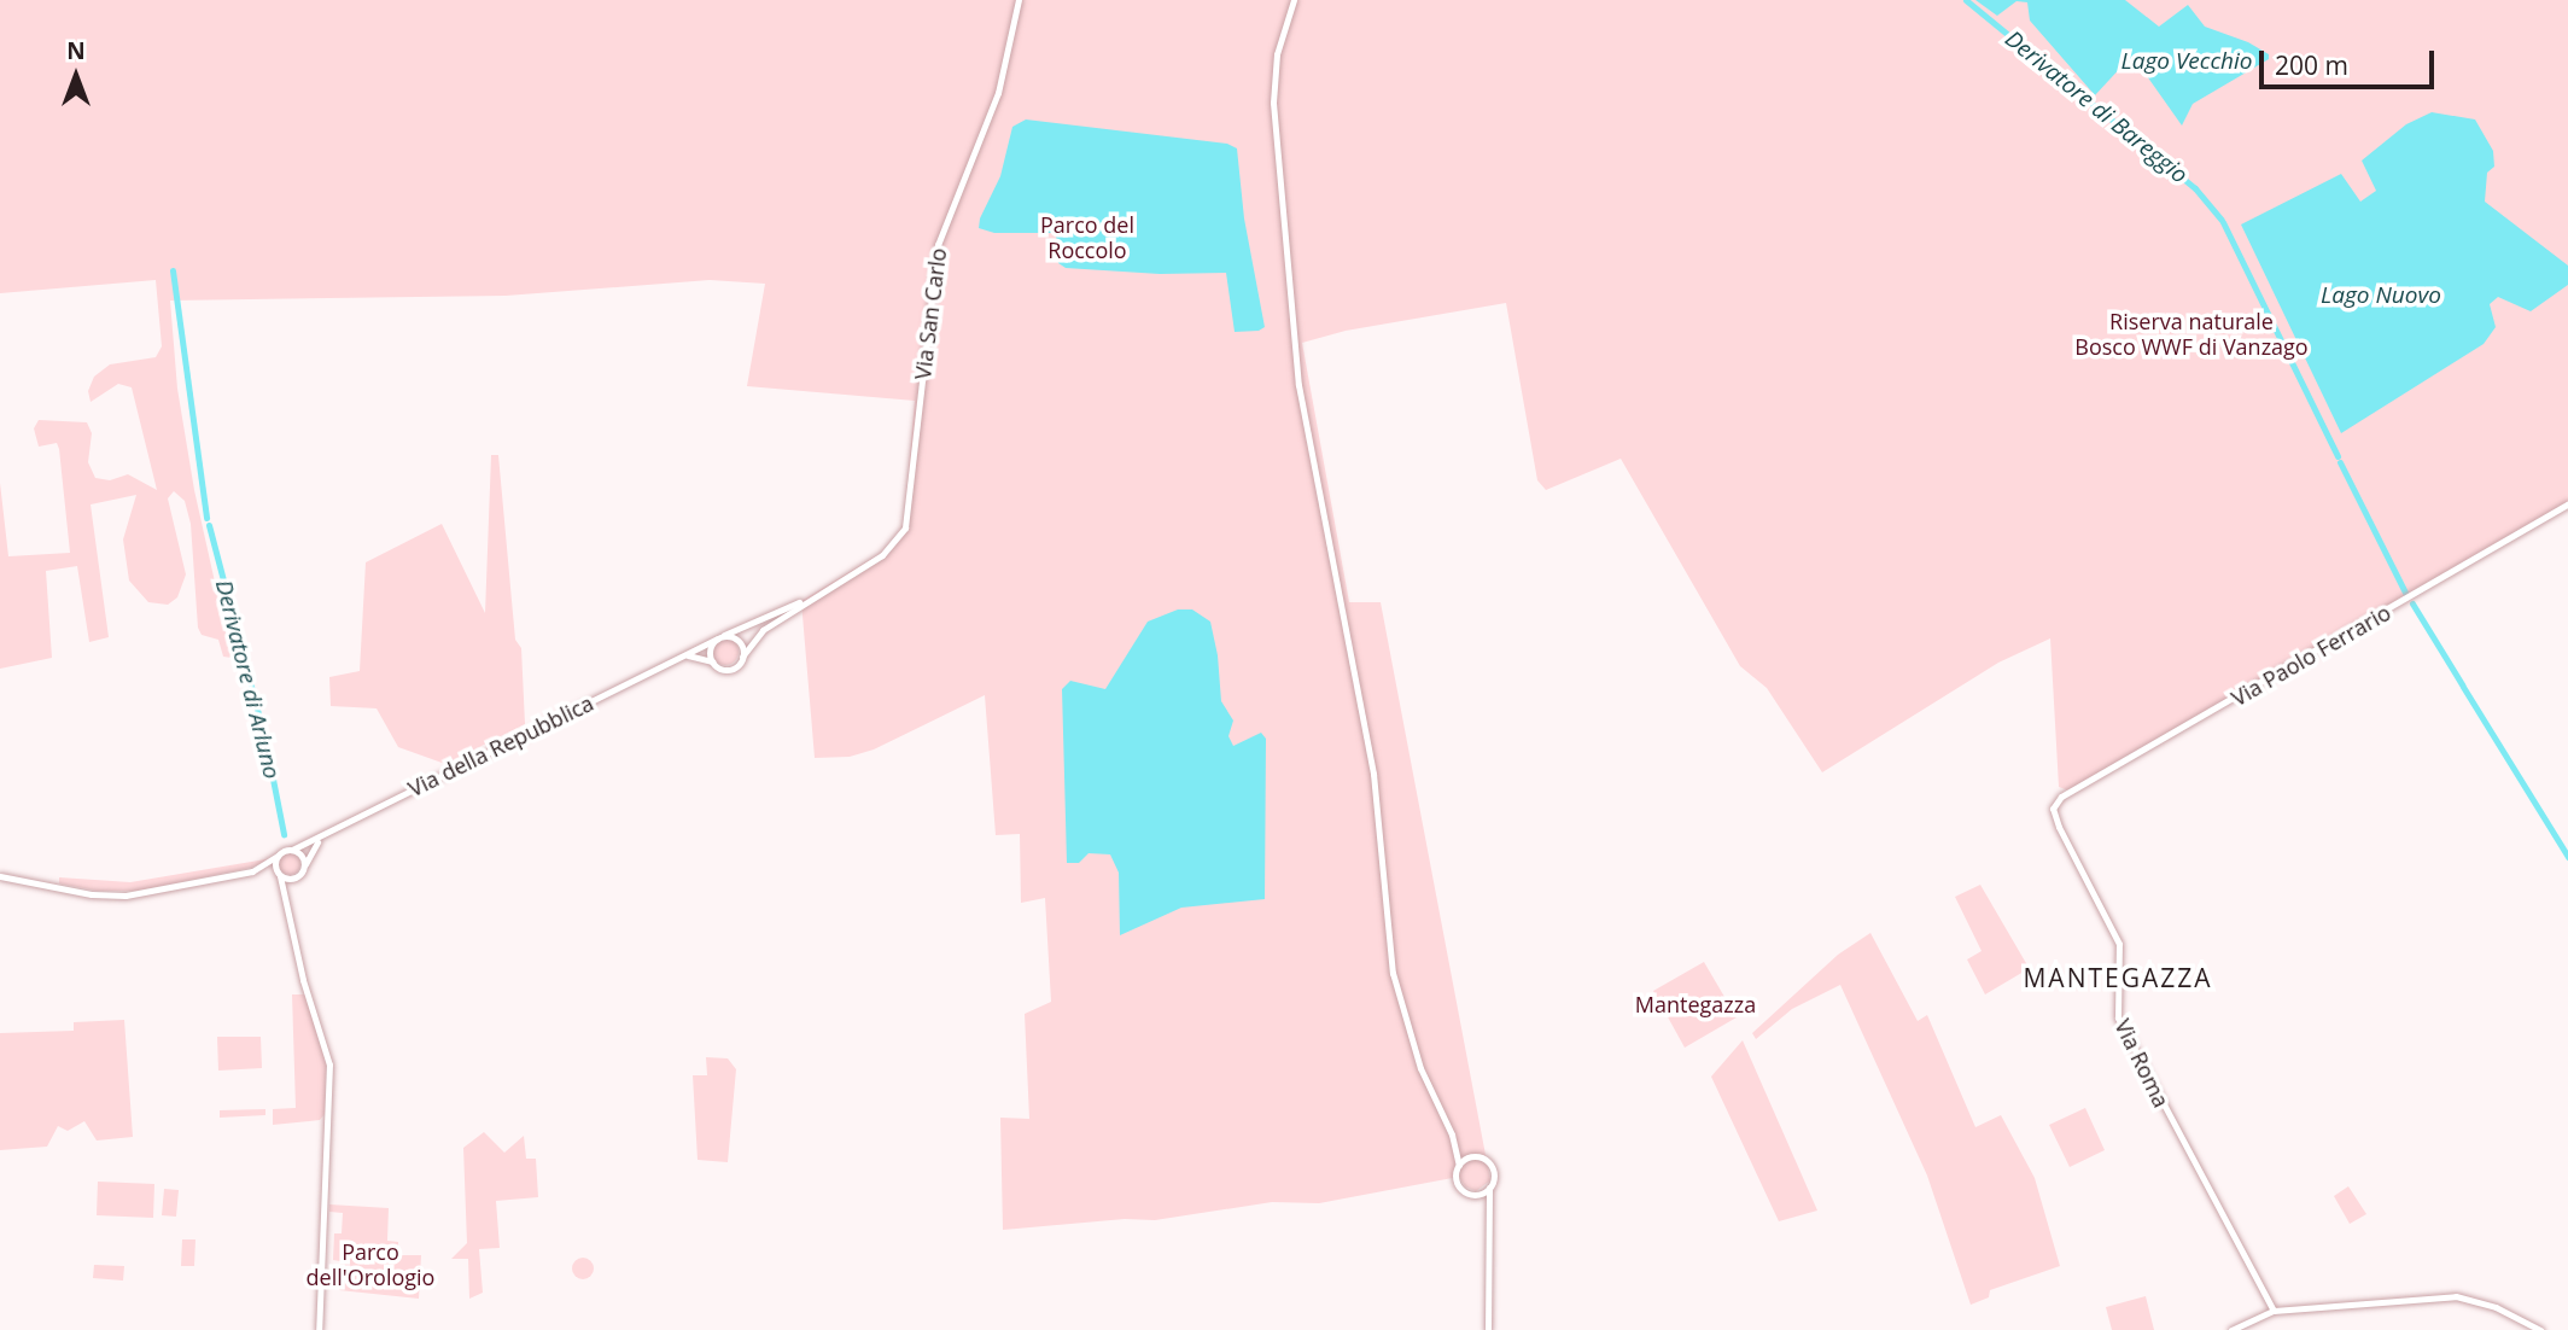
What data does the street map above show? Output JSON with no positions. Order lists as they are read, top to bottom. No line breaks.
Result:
{"streets":{"street":["Via San Carlo","Via Paolo Ferrario","Via della Repubblica","Via Roma"]},"crossings":[["Via San Carlo","Via della Repubblica"],["Via Paolo Ferrario","Via Roma"]],"districts":["MANTEGAZZA"],"water":["Lago Vecchio","Derivatore di Bareggio","Lago Nuovo","Derivatore di Arluno"],"parks":["Parco del Roccolo","Riserva naturale Bosco WWF di Vanzago","Mantegazza","Parco dell'Orologio"],"scale_bar":"200 m","north":"top"}
